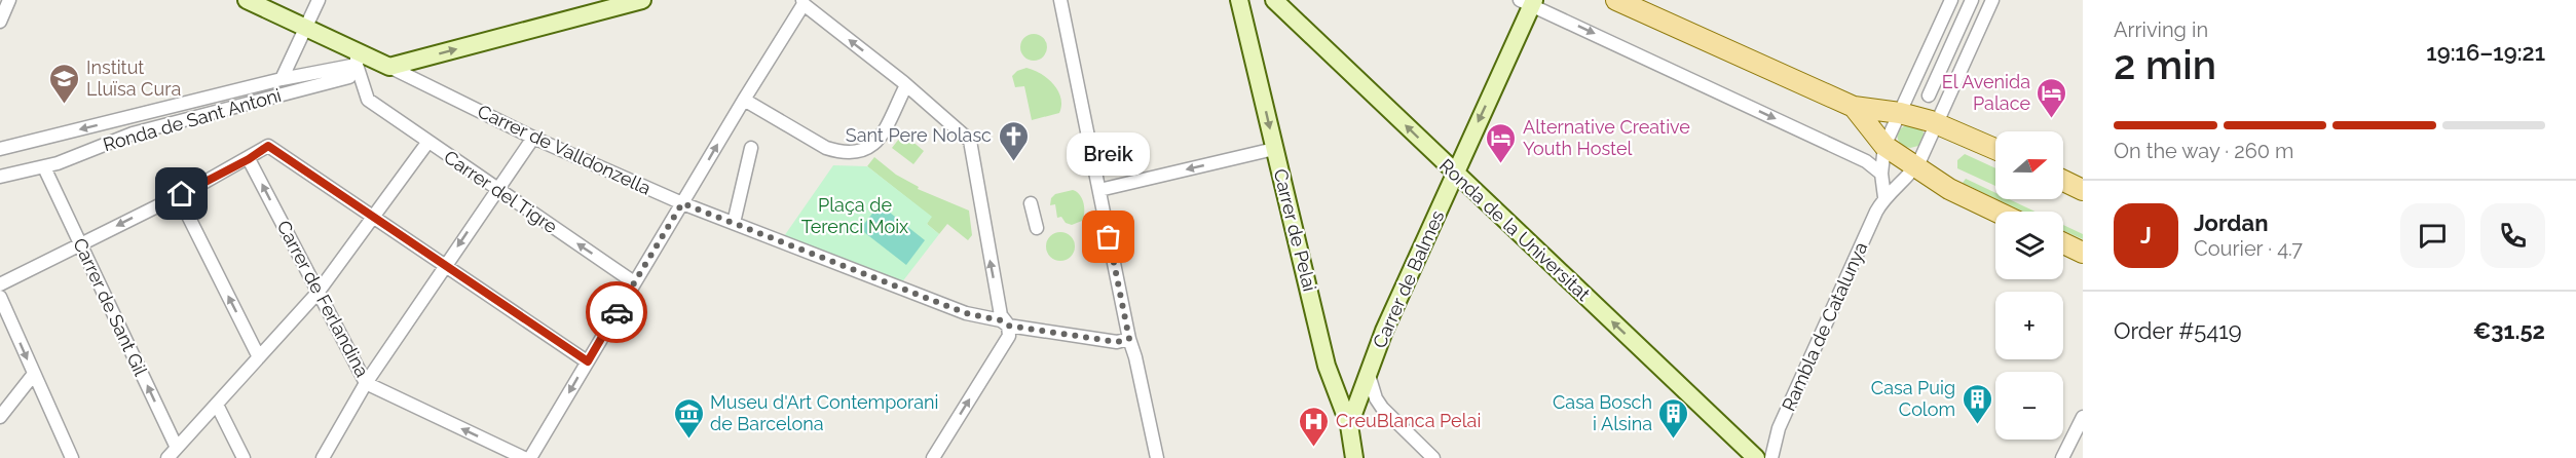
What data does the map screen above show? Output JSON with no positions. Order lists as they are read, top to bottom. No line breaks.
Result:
{"streets":{"main road":["Carrer de Pelai","Ronda de la Universitat","Carrer de Balmes"],"street":["Ronda de Sant Antoni","Carrer de Valldonzella","Carrer del Tigre","Carrer de Ferlandina","Carrer de Sant Gil","Rambla de Catalunya"]},"crossings":[["Ronda de Sant Antoni","Carrer del Tigre"],["Ronda de Sant Antoni","Carrer de Sant Gil"],["Carrer de Pelai","Carrer de Balmes"],["Ronda de la Universitat","Carrer de Balmes"]],"one_way":["Ronda de la Universitat","Carrer de Balmes"],"parks":["Plaça de Terenci Moix"],"places":{"school or university":["Institut Lluïsa Cura"],"hotel":["El Avenida Palace","Alternative Creative Youth Hostel"],"church":["Sant Pere Nolasc"],"other":["Breik"],"building":["Casa Puig Colom","Casa Bosch i Alsina"],"museum":["Museu d'Art Contemporani de Barcelona"],"hospital":["CreuBlanca Pelai"]},"north":"right","page":{"heading":["2 min","Arriving in","19:16–19:21"],"panel":["Jordan","Courier · 4.7","Order #5419","€31.52"],"bar":"On the way · 260 m","map_buttons":["+","−"],"bubble":"Breik","round":"J"}}
